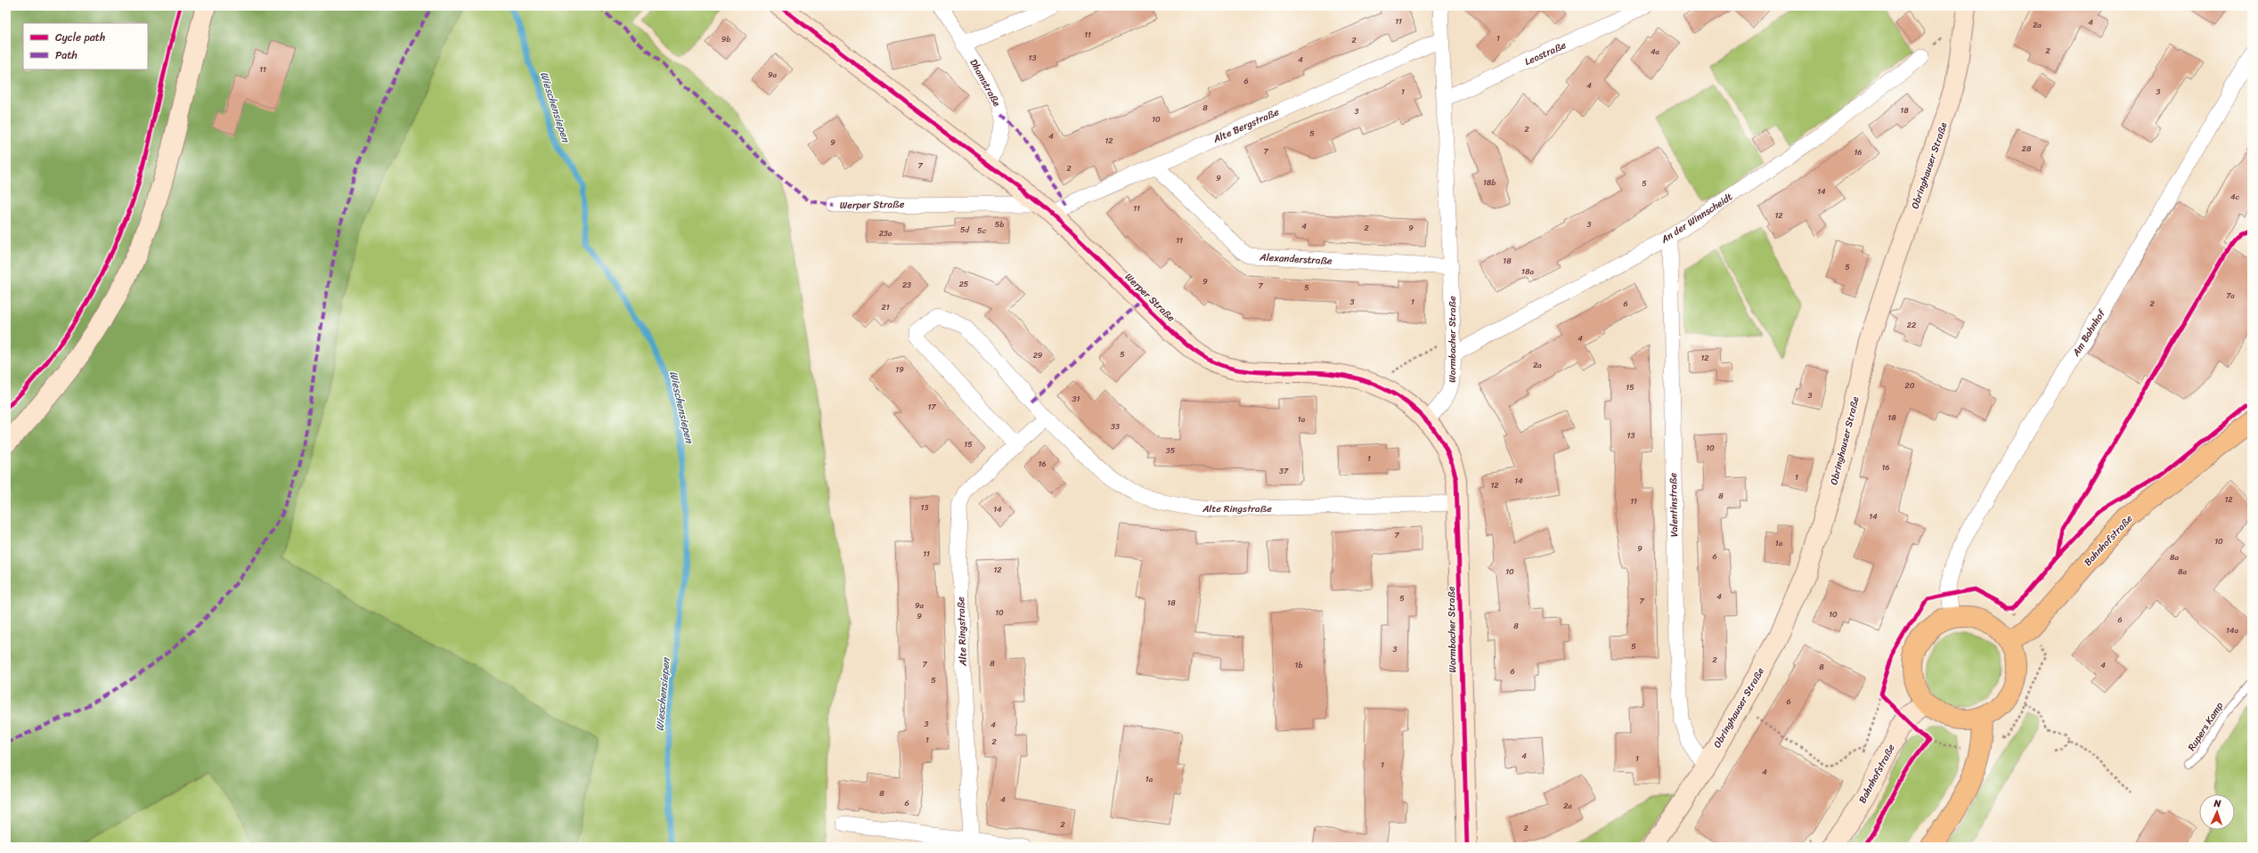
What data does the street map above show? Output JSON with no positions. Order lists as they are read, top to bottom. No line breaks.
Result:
{"streets":{"main road":["Obringhauser Straße","Werper Straße","Wormbacher Straße","Bahnhofstraße"],"street":["Leostraße","Dhamstraße","Alte Bergstraße","An der Winnscheidt","Alexanderstraße","Am Bahnhof","Valentinstraße","Alte Ringstraße"],"lane":["Rupers Kamp"]},"crossings":[["Leostraße","Wormbacher Straße"],["Dhamstraße","Werper Straße"],["Alte Bergstraße","Werper Straße"],["Alte Bergstraße","Alexanderstraße"],["Alte Bergstraße","Wormbacher Straße"],["Obringhauser Straße","Valentinstraße"],["Werper Straße","Wormbacher Straße"],["An der Winnscheidt","Wormbacher Straße"],["An der Winnscheidt","Valentinstraße"],["Alexanderstraße","Wormbacher Straße"],["Am Bahnhof","Bahnhofstraße"],["Wormbacher Straße","Alte Ringstraße"]],"water":["Wieschensiepen"],"house_numbers":["11","4","2a","11","1","9b","2","2","4a","13","4","11","9a","6","4","1","3","8","18","3","10","2","5","4","12","9","28","7","16","7","2","9","18b","5","14","4c","11","12","5b","3","4","2","9","5d","5c","23a","11","18","5","18a","9","25","23","7","5","7a","3","1","6","2","21","22","4","5","29","12","2a","19","20","15","3","31","17","18","1a","33","13","15","10","35","1","16","16","37","1","14","12","8","12","11","13","14","14","7","10","1a","9","11","6","8a","12","10","8a","4","5","7","18","9a","10","10","9","6","8","14a","5","3","2","8","7","1b","4","8","6","5","6","3","4","1","2","4","1","1","4","1a","8","4","6","2a","2","2"],"legend":["Cycle path","Path"],"north":"top"}
